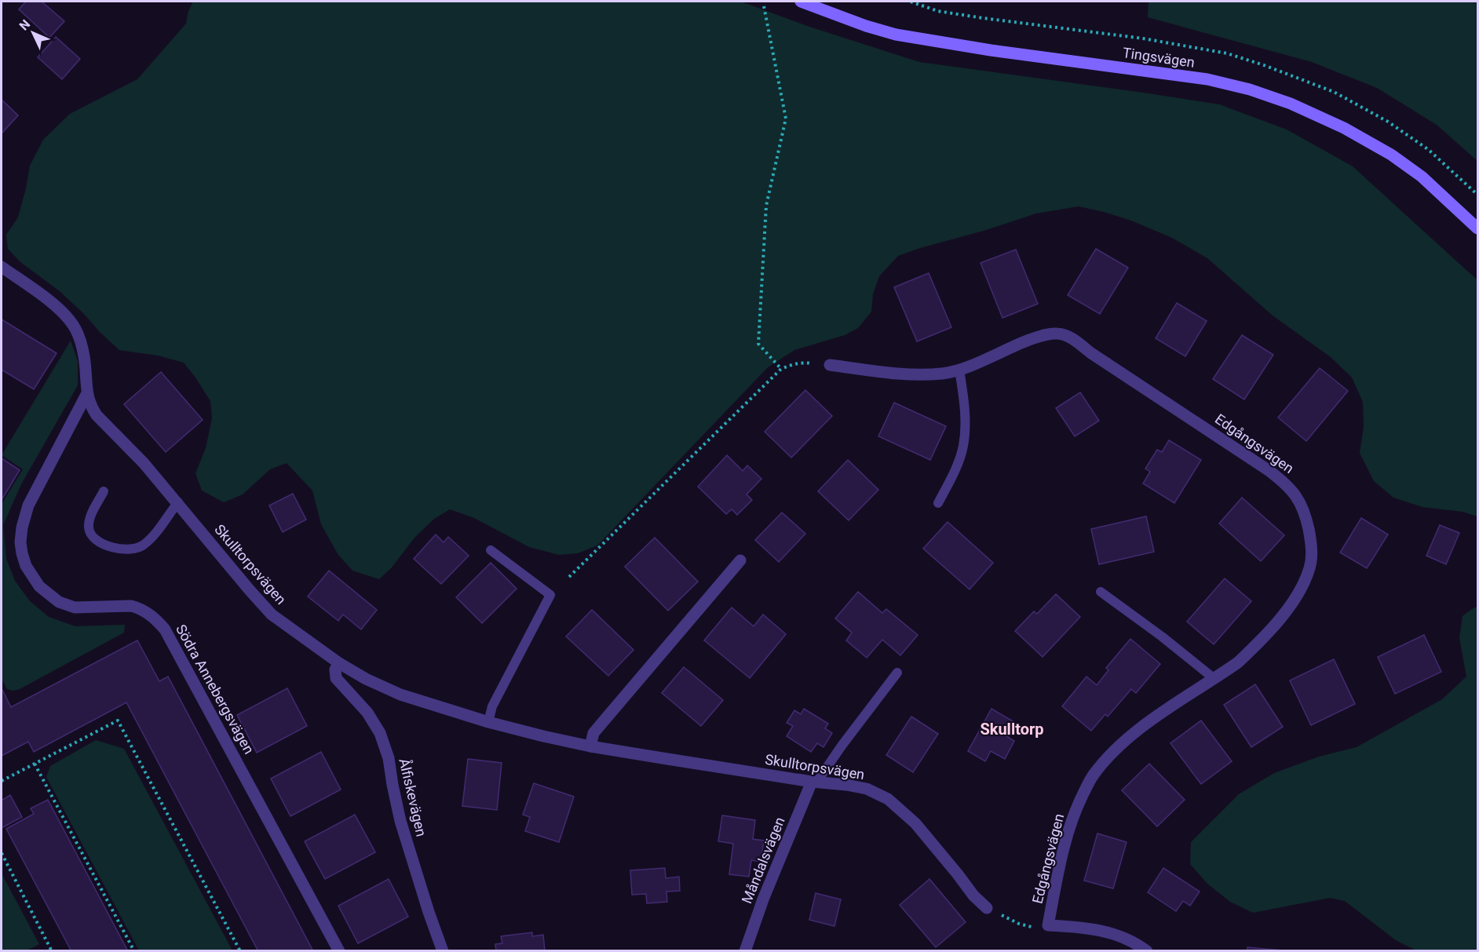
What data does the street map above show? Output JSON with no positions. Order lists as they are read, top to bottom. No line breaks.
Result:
{"streets":{"street":["Tingsvägen","Edgångsvägen","Skulltorpsvägen","Södra Annebergsvägen","Ålfiskevägen","Måndalsvägen"]},"crossings":[["Skulltorpsvägen","Södra Annebergsvägen"],["Skulltorpsvägen","Ålfiskevägen"],["Skulltorpsvägen","Måndalsvägen"]],"districts":["Skulltorp"],"north":"top left"}
